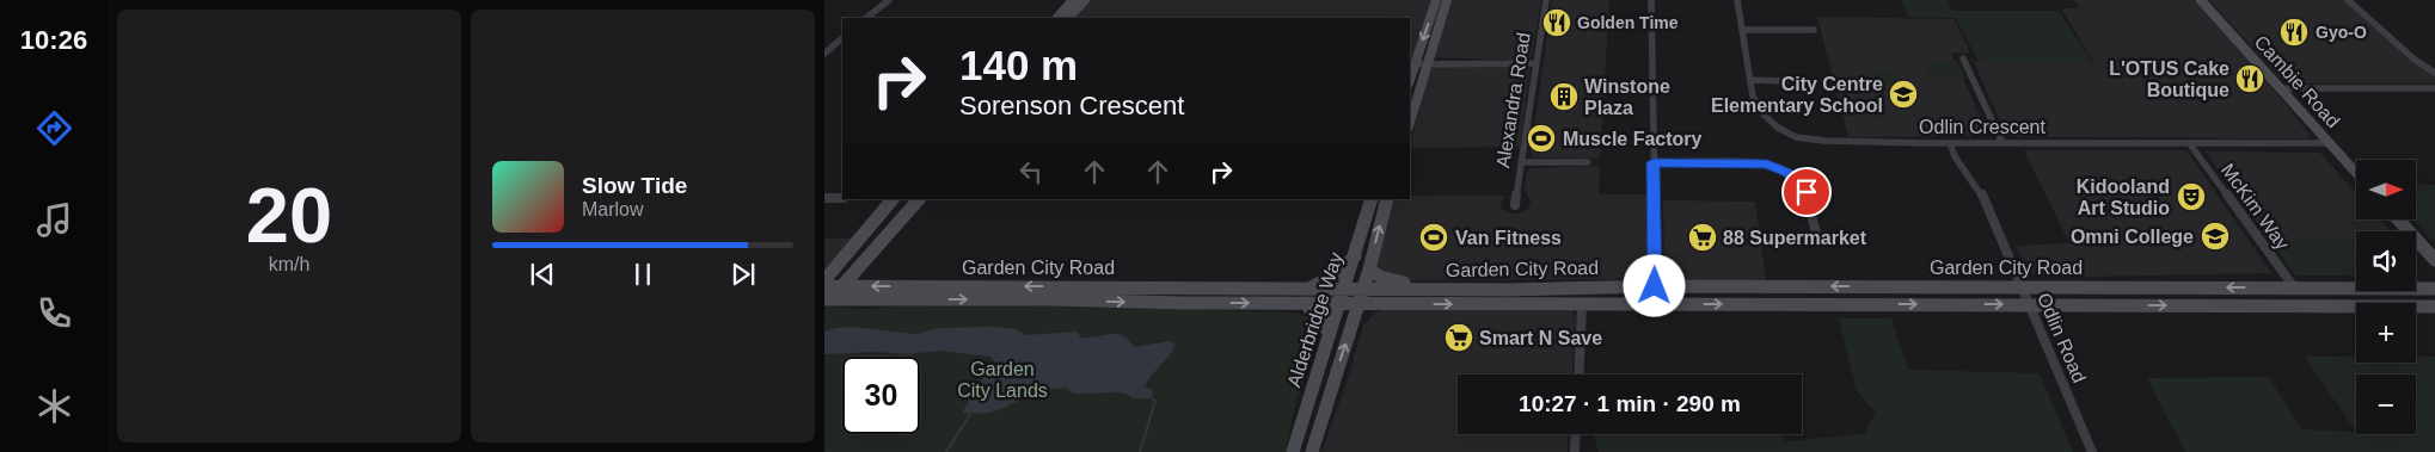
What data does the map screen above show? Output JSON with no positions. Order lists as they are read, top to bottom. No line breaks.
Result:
{"streets":{"main road":["Cambie Road","Garden City Road","Alderbridge Way"],"street":["Alexandra Road","Odlin Crescent","McKim Way","Odlin Road"]},"crossings":[["Cambie Road","Odlin Crescent"],["Odlin Crescent","McKim Way"],["Odlin Crescent","Odlin Road"],["McKim Way","Garden City Road"],["Garden City Road","Alderbridge Way"],["Garden City Road","Odlin Road"]],"parks":["Garden City Lands"],"places":{"restaurant":["Golden Time","Gyo-O","L'OTUS Cake Boutique"],"school or university":["City Centre Elementary School","Omni College"],"building":["Winstone Plaza"],"sports":["Muscle Factory","Van Fitness"],"theatre":["Kidooland Art Studio"],"supermarket":["88 Supermarket","Smart N Save"]},"north":"right","page":{"tabs":"10:26","tile":["20","km/h"],"turn":["140 m","Sorenson Crescent"],"map_buttons":["+","−"],"song":["Slow Tide","Marlow"],"limit":"30","trip":"10:27 · 1 min · 290 m"}}
